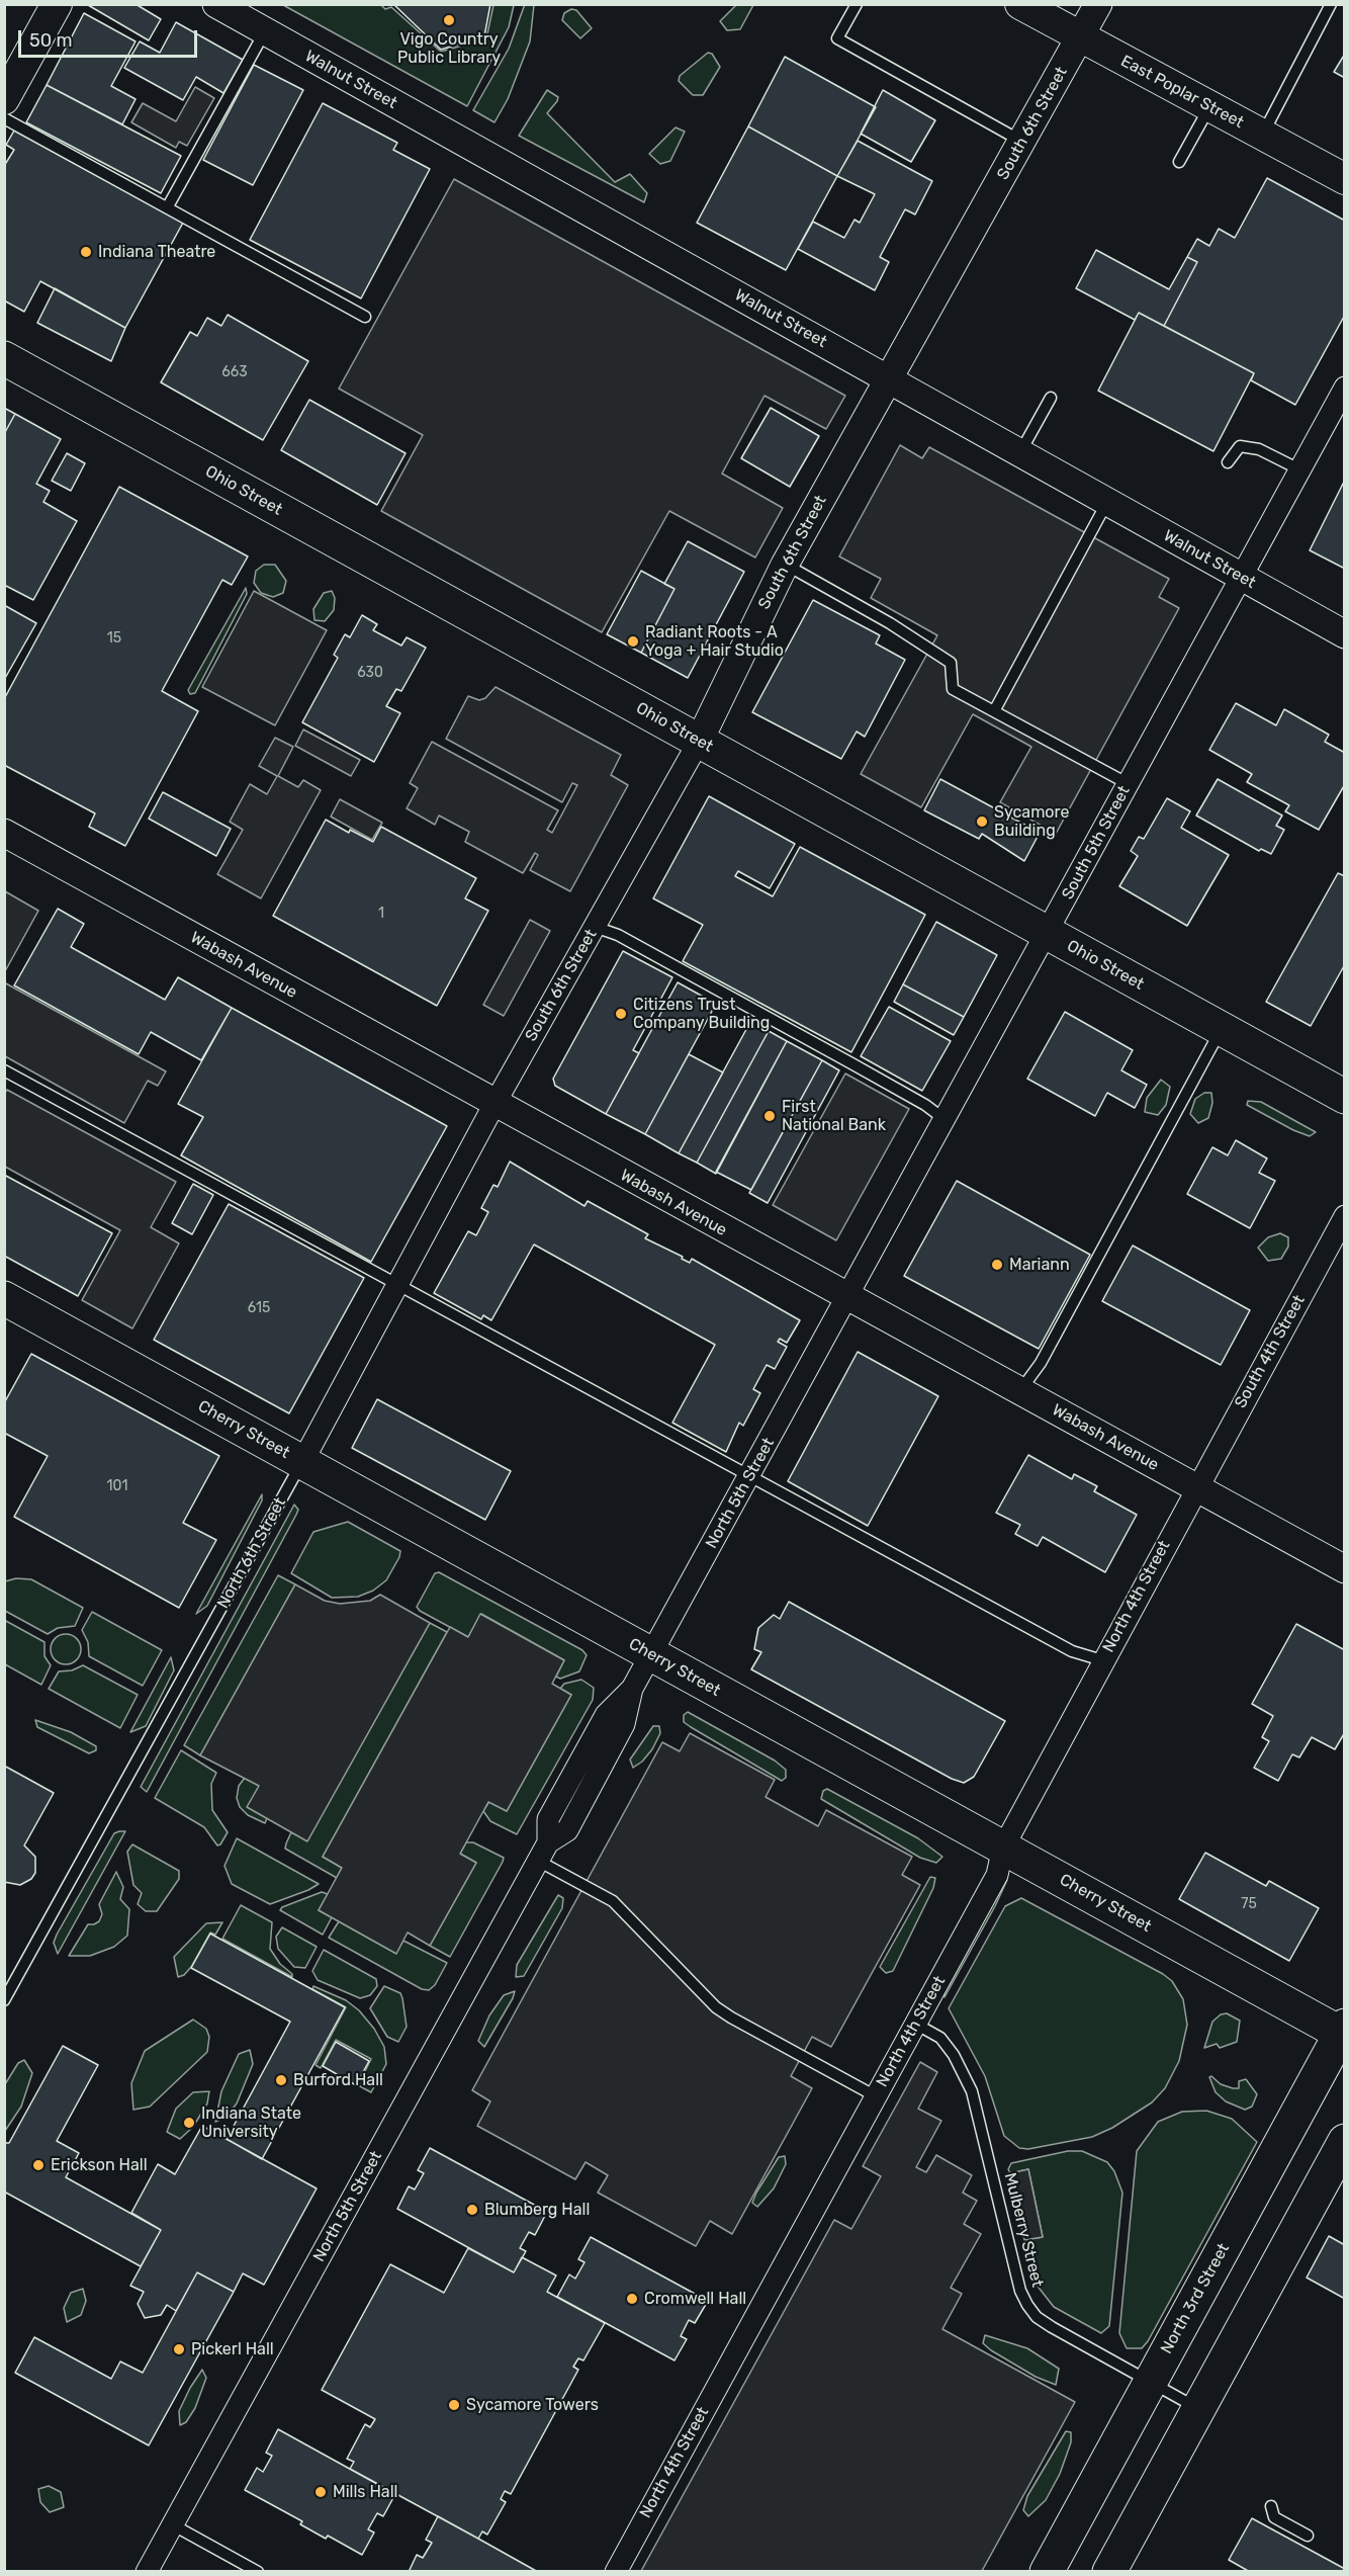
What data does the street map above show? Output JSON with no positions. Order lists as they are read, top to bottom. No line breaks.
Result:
{"streets":{"main road":["East Poplar Street","Ohio Street","Cherry Street","North 3rd Street"],"street":["Walnut Street","South 6th Street","South 5th Street","Wabash Avenue","South 4th Street","North 5th Street","North 6th Street","North 4th Street"],"lane":["Mulberry Street"]},"crossings":[["Walnut Street","South 6th Street"],["Walnut Street","South 5th Street"],["East Poplar Street","South 6th Street"],["South 6th Street","Ohio Street"],["South 6th Street","Wabash Avenue"],["South 6th Street","North 6th Street"],["Ohio Street","South 5th Street"],["South 5th Street","Wabash Avenue"],["South 5th Street","North 5th Street"],["Wabash Avenue","South 4th Street"],["Wabash Avenue","North 5th Street"],["Wabash Avenue","North 6th Street"],["Wabash Avenue","North 4th Street"],["South 4th Street","North 4th Street"],["Cherry Street","North 5th Street"],["Cherry Street","North 6th Street"],["Cherry Street","North 4th Street"],["Cherry Street","North 3rd Street"],["North 4th Street","Mulberry Street"],["Mulberry Street","North 3rd Street"]],"places":["Vigo Country Public Library","Indiana Theatre","Radiant Roots - A Yoga + Hair Studio","Sycamore Building","Citizens Trust Company Building","First National Bank","Mariann","Burford Hall","Indiana State University","Erickson Hall","Blumberg Hall","Cromwell Hall","Pickerl Hall","Sycamore Towers","Mills Hall"],"house_numbers":["663","15","630","1","615","101","75"],"scale_bar":"50 m"}
